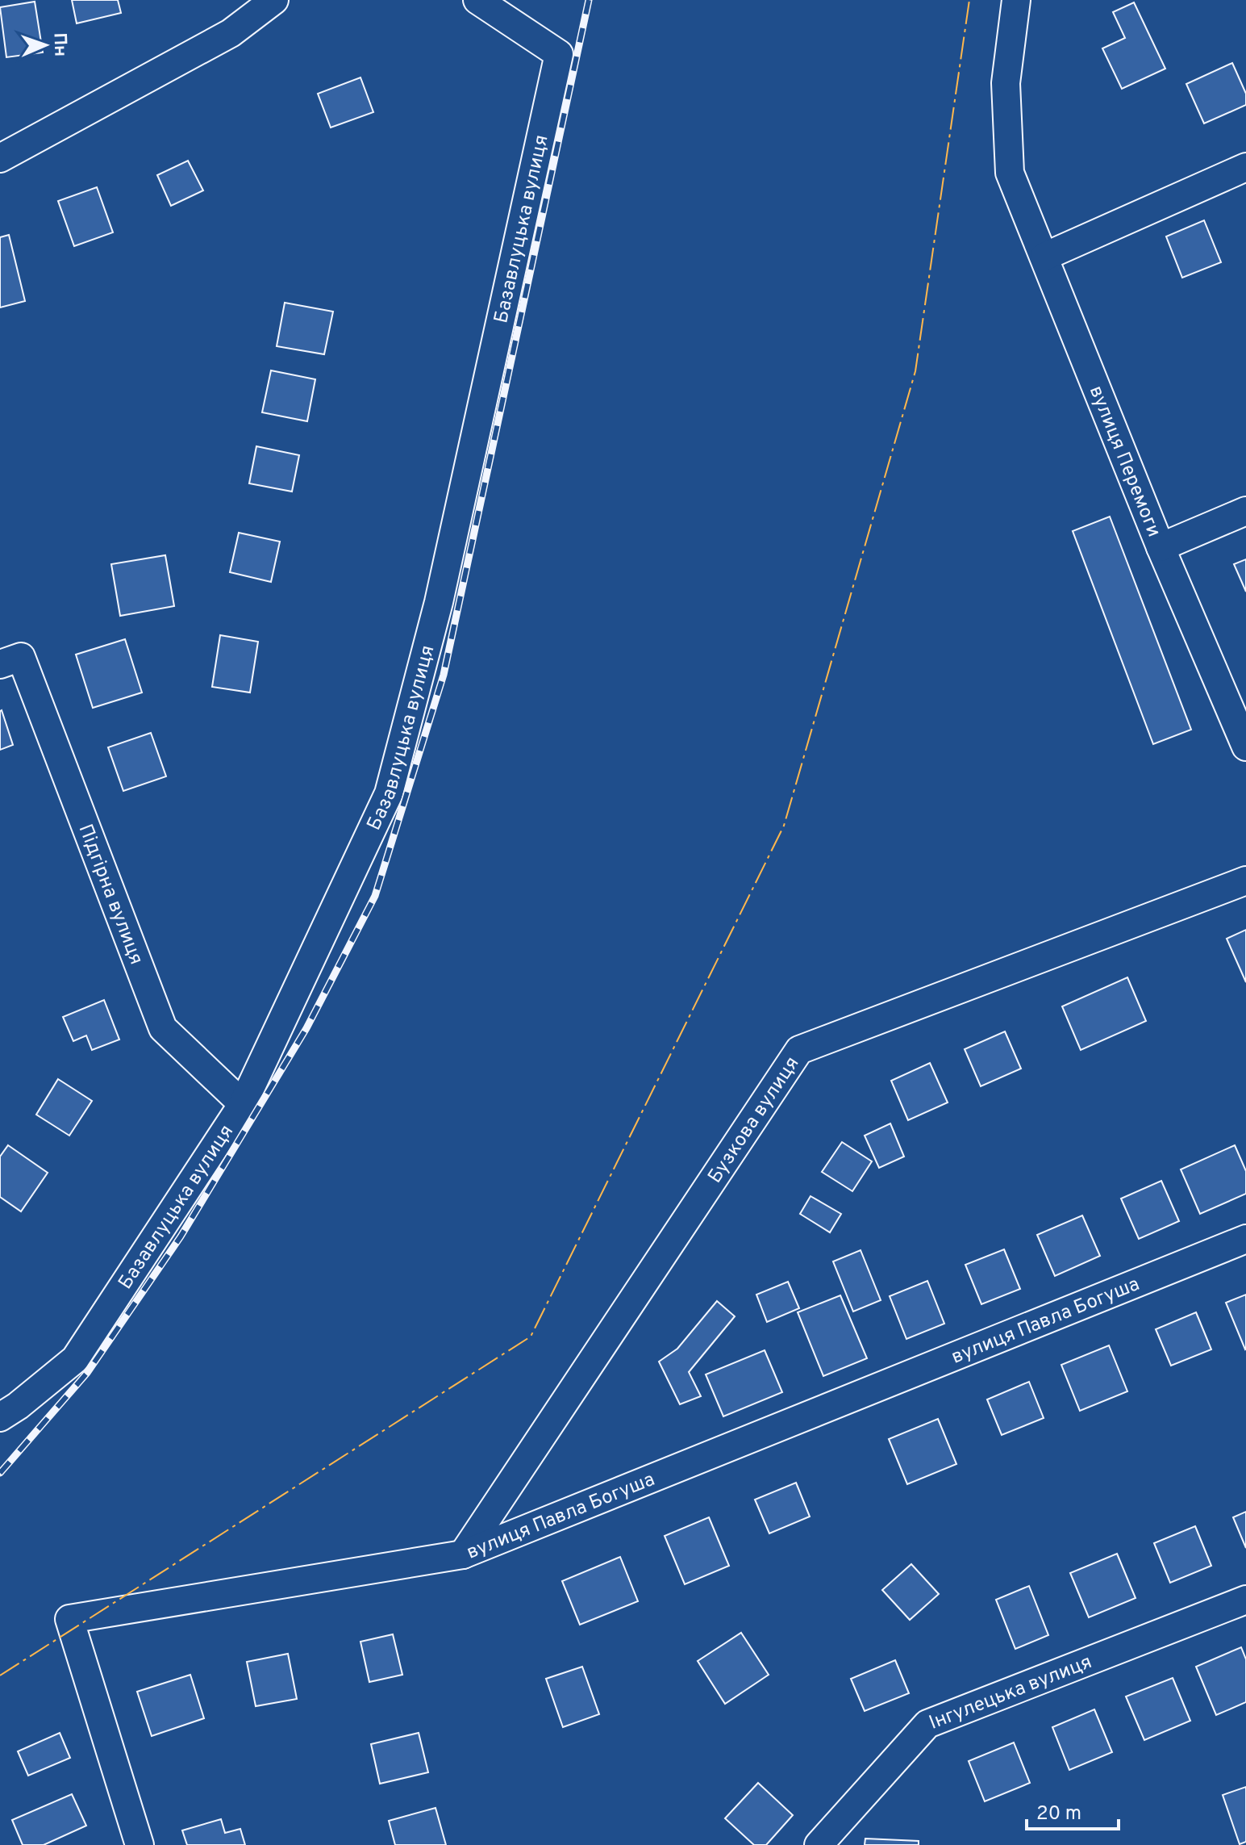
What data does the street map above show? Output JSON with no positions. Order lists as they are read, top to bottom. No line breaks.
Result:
{"streets":{"street":["Базавлуцька вулиця","вулиця Перемоги","Підгірна вулиця","Бузкова вулиця","вулиця Павла Богуша","Інгулецька вулиця"]},"crossings":[["Базавлуцька вулиця","Підгірна вулиця"],["Бузкова вулиця","вулиця Павла Богуша"]],"scale_bar":"20 m","north":"right"}
